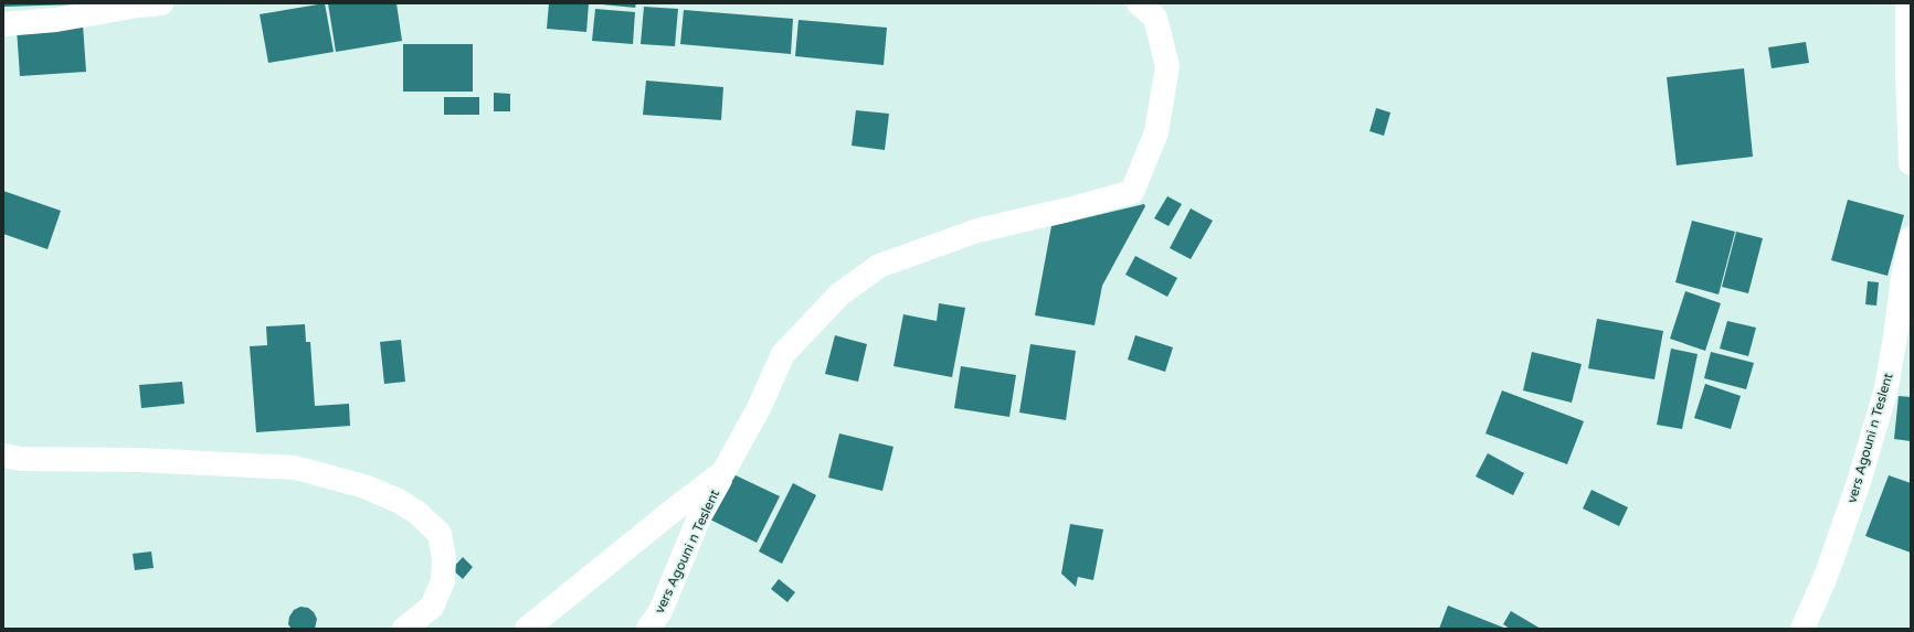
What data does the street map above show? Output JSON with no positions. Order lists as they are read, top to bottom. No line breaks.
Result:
{"streets":{"street":["vers Agouni n Teslent"]}}
